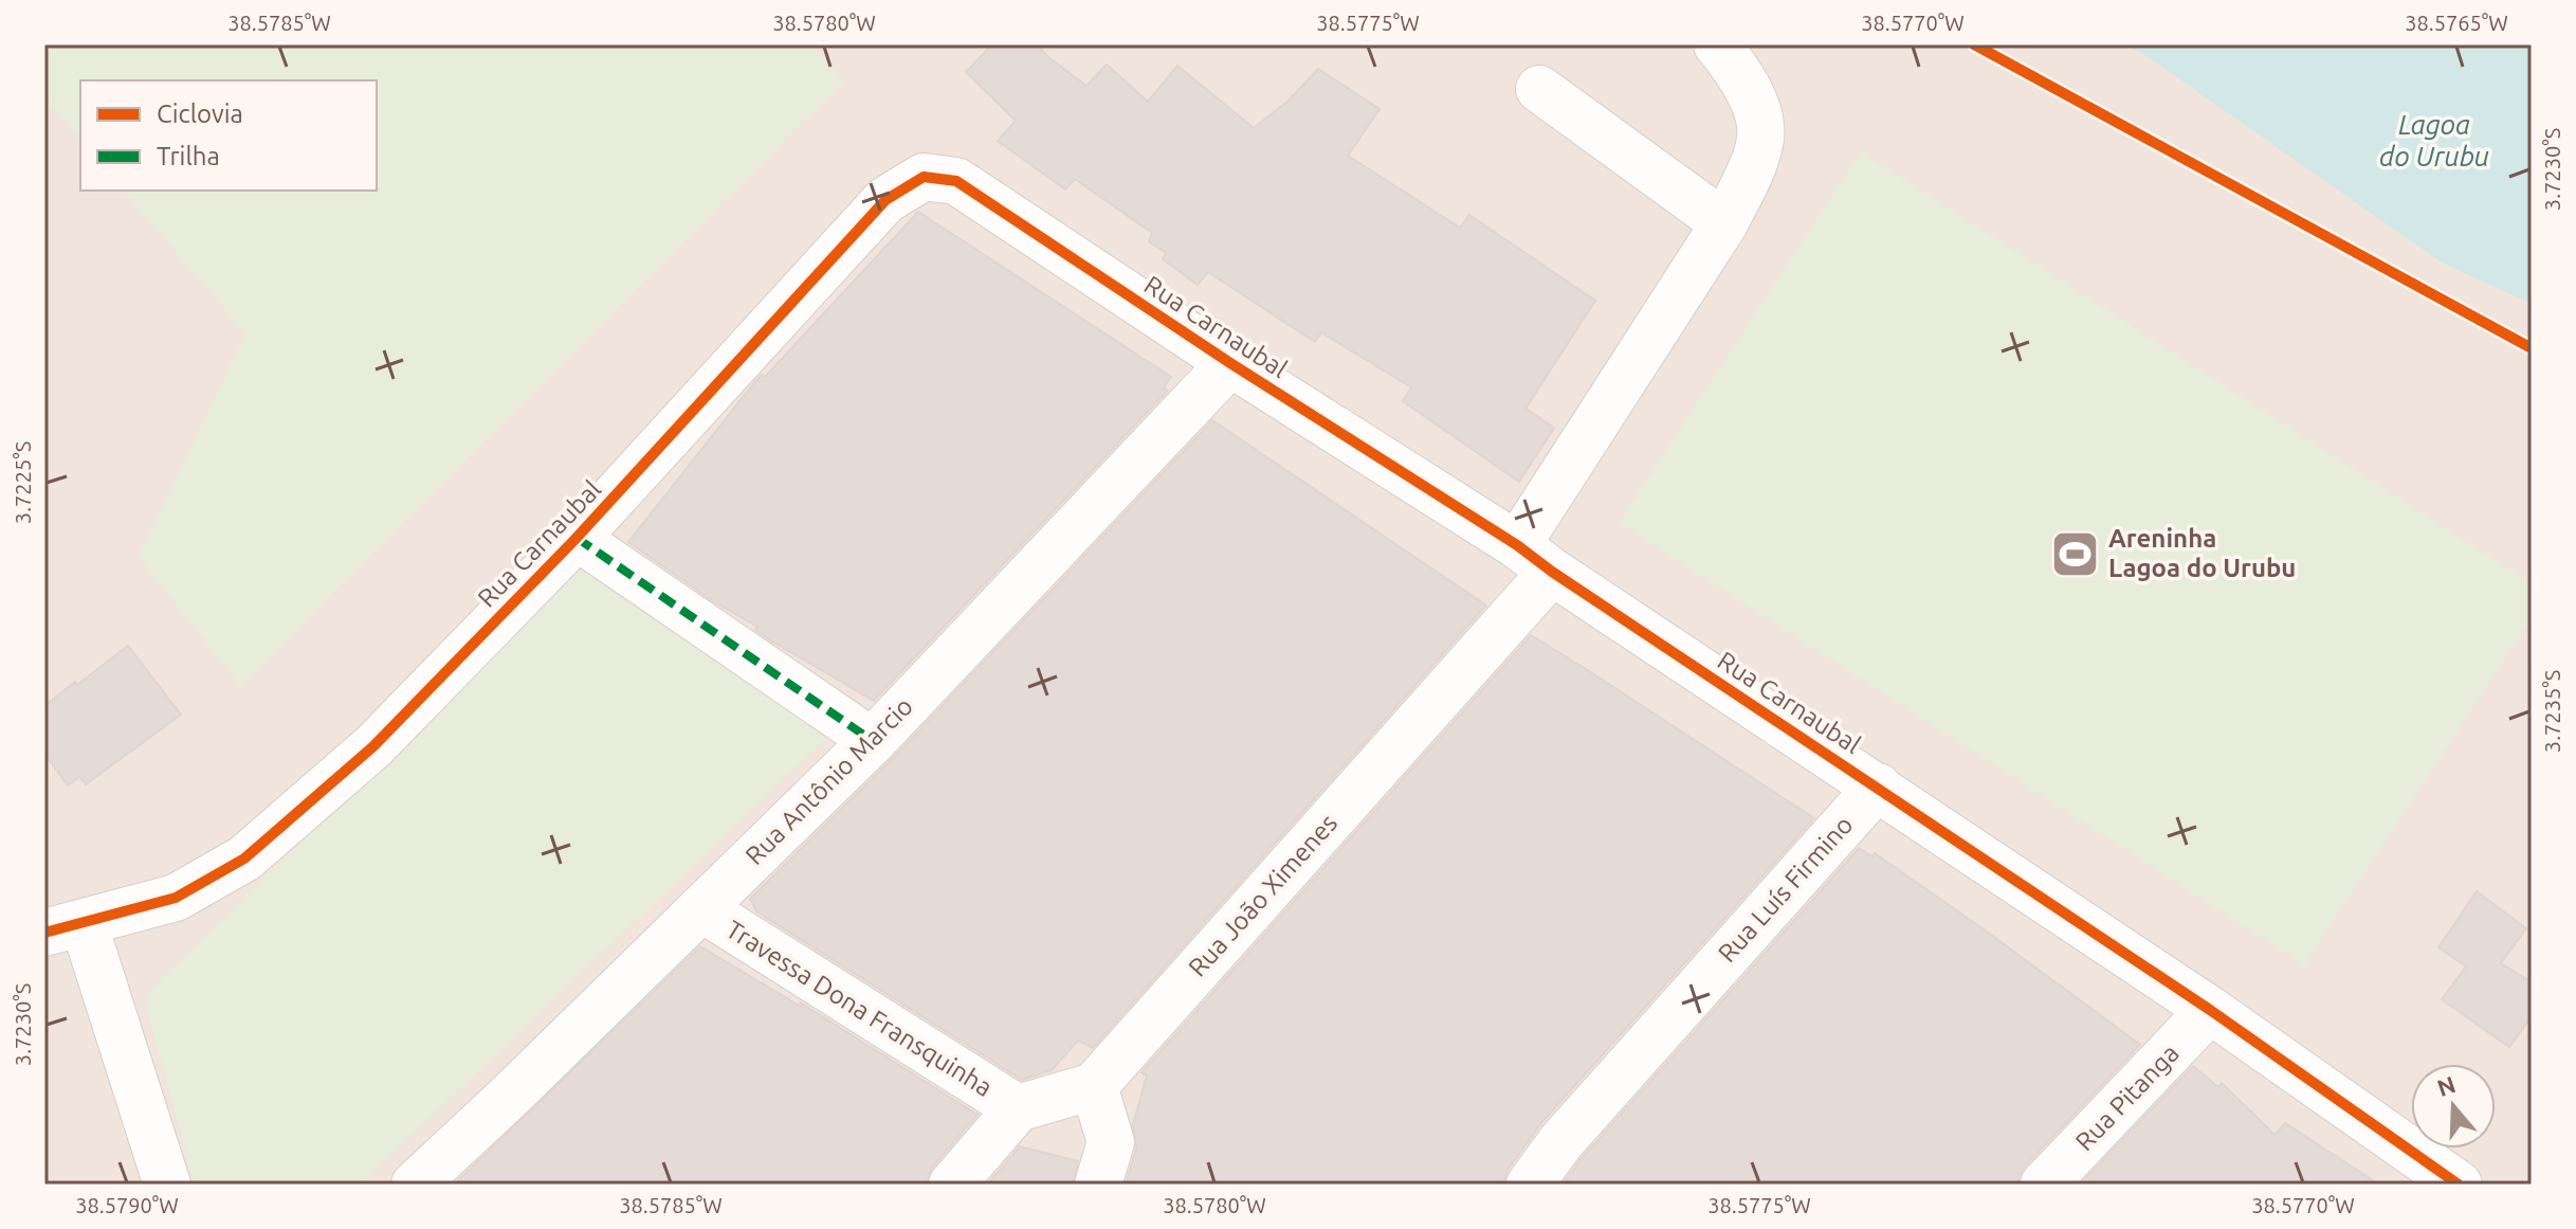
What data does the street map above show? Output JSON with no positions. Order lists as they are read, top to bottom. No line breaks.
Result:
{"streets":{"street":["Rua Carnaubal","Rua Antônio Marcio","Rua Luís Firmino","Rua João Ximenes","Travessa Dona Fransquinha","Rua Pitanga"]},"crossings":[["Rua Carnaubal","Rua Antônio Marcio"],["Rua Carnaubal","Rua Luís Firmino"],["Rua Carnaubal","Rua João Ximenes"],["Rua Carnaubal","Rua Pitanga"],["Rua Antônio Marcio","Travessa Dona Fransquinha"]],"water":["Lagoa do Urubu"],"places":{"sports":["Areninha Lagoa do Urubu"]},"legend":["Ciclovia","Trilha"],"north":"top","coordinates":["38.5785°W","38.5780°W","38.5775°W","38.5770°W","38.5765°W","3.7230°S","3.7225°S","3.7235°S","38.5790°W"]}
